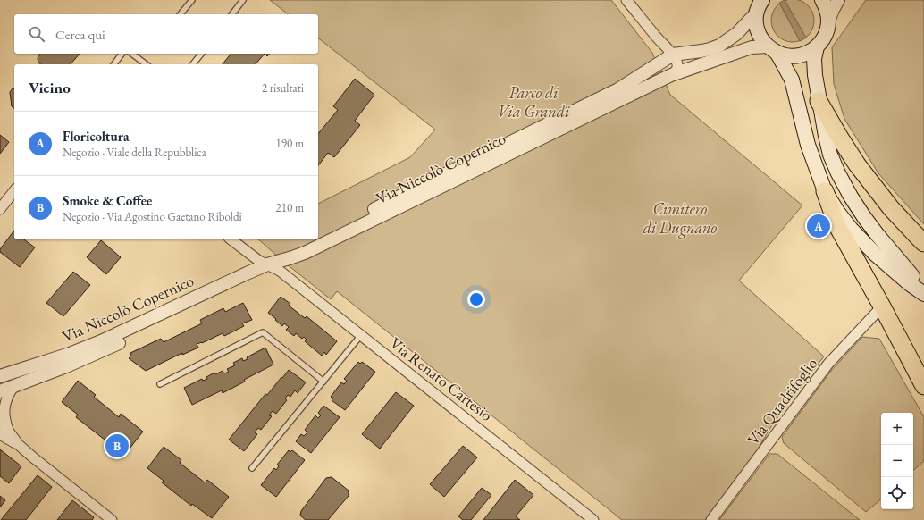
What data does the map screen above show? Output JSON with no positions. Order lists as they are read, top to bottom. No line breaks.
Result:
{"streets":{"street":["Via Niccolò Copernico","Via Renato Cartesio","Via Quadrifoglio"]},"crossings":[["Via Niccolò Copernico","Via Renato Cartesio"]],"parks":["Parco di Via Grandi","Cimitero di Dugnano"],"page":{"search":"Cerca qui","heading":["Vicino","2 risultati"],"list":[{"mark":"A","name":"Floricoltura","note":"Negozio · Viale della Repubblica","value":"190 m"},{"mark":"B","name":"Smoke & Coffee","note":"Negozio · Via Agostino Gaetano Riboldi","value":"210 m"}],"pins":["A","B"],"map_buttons":["+","−"]}}
